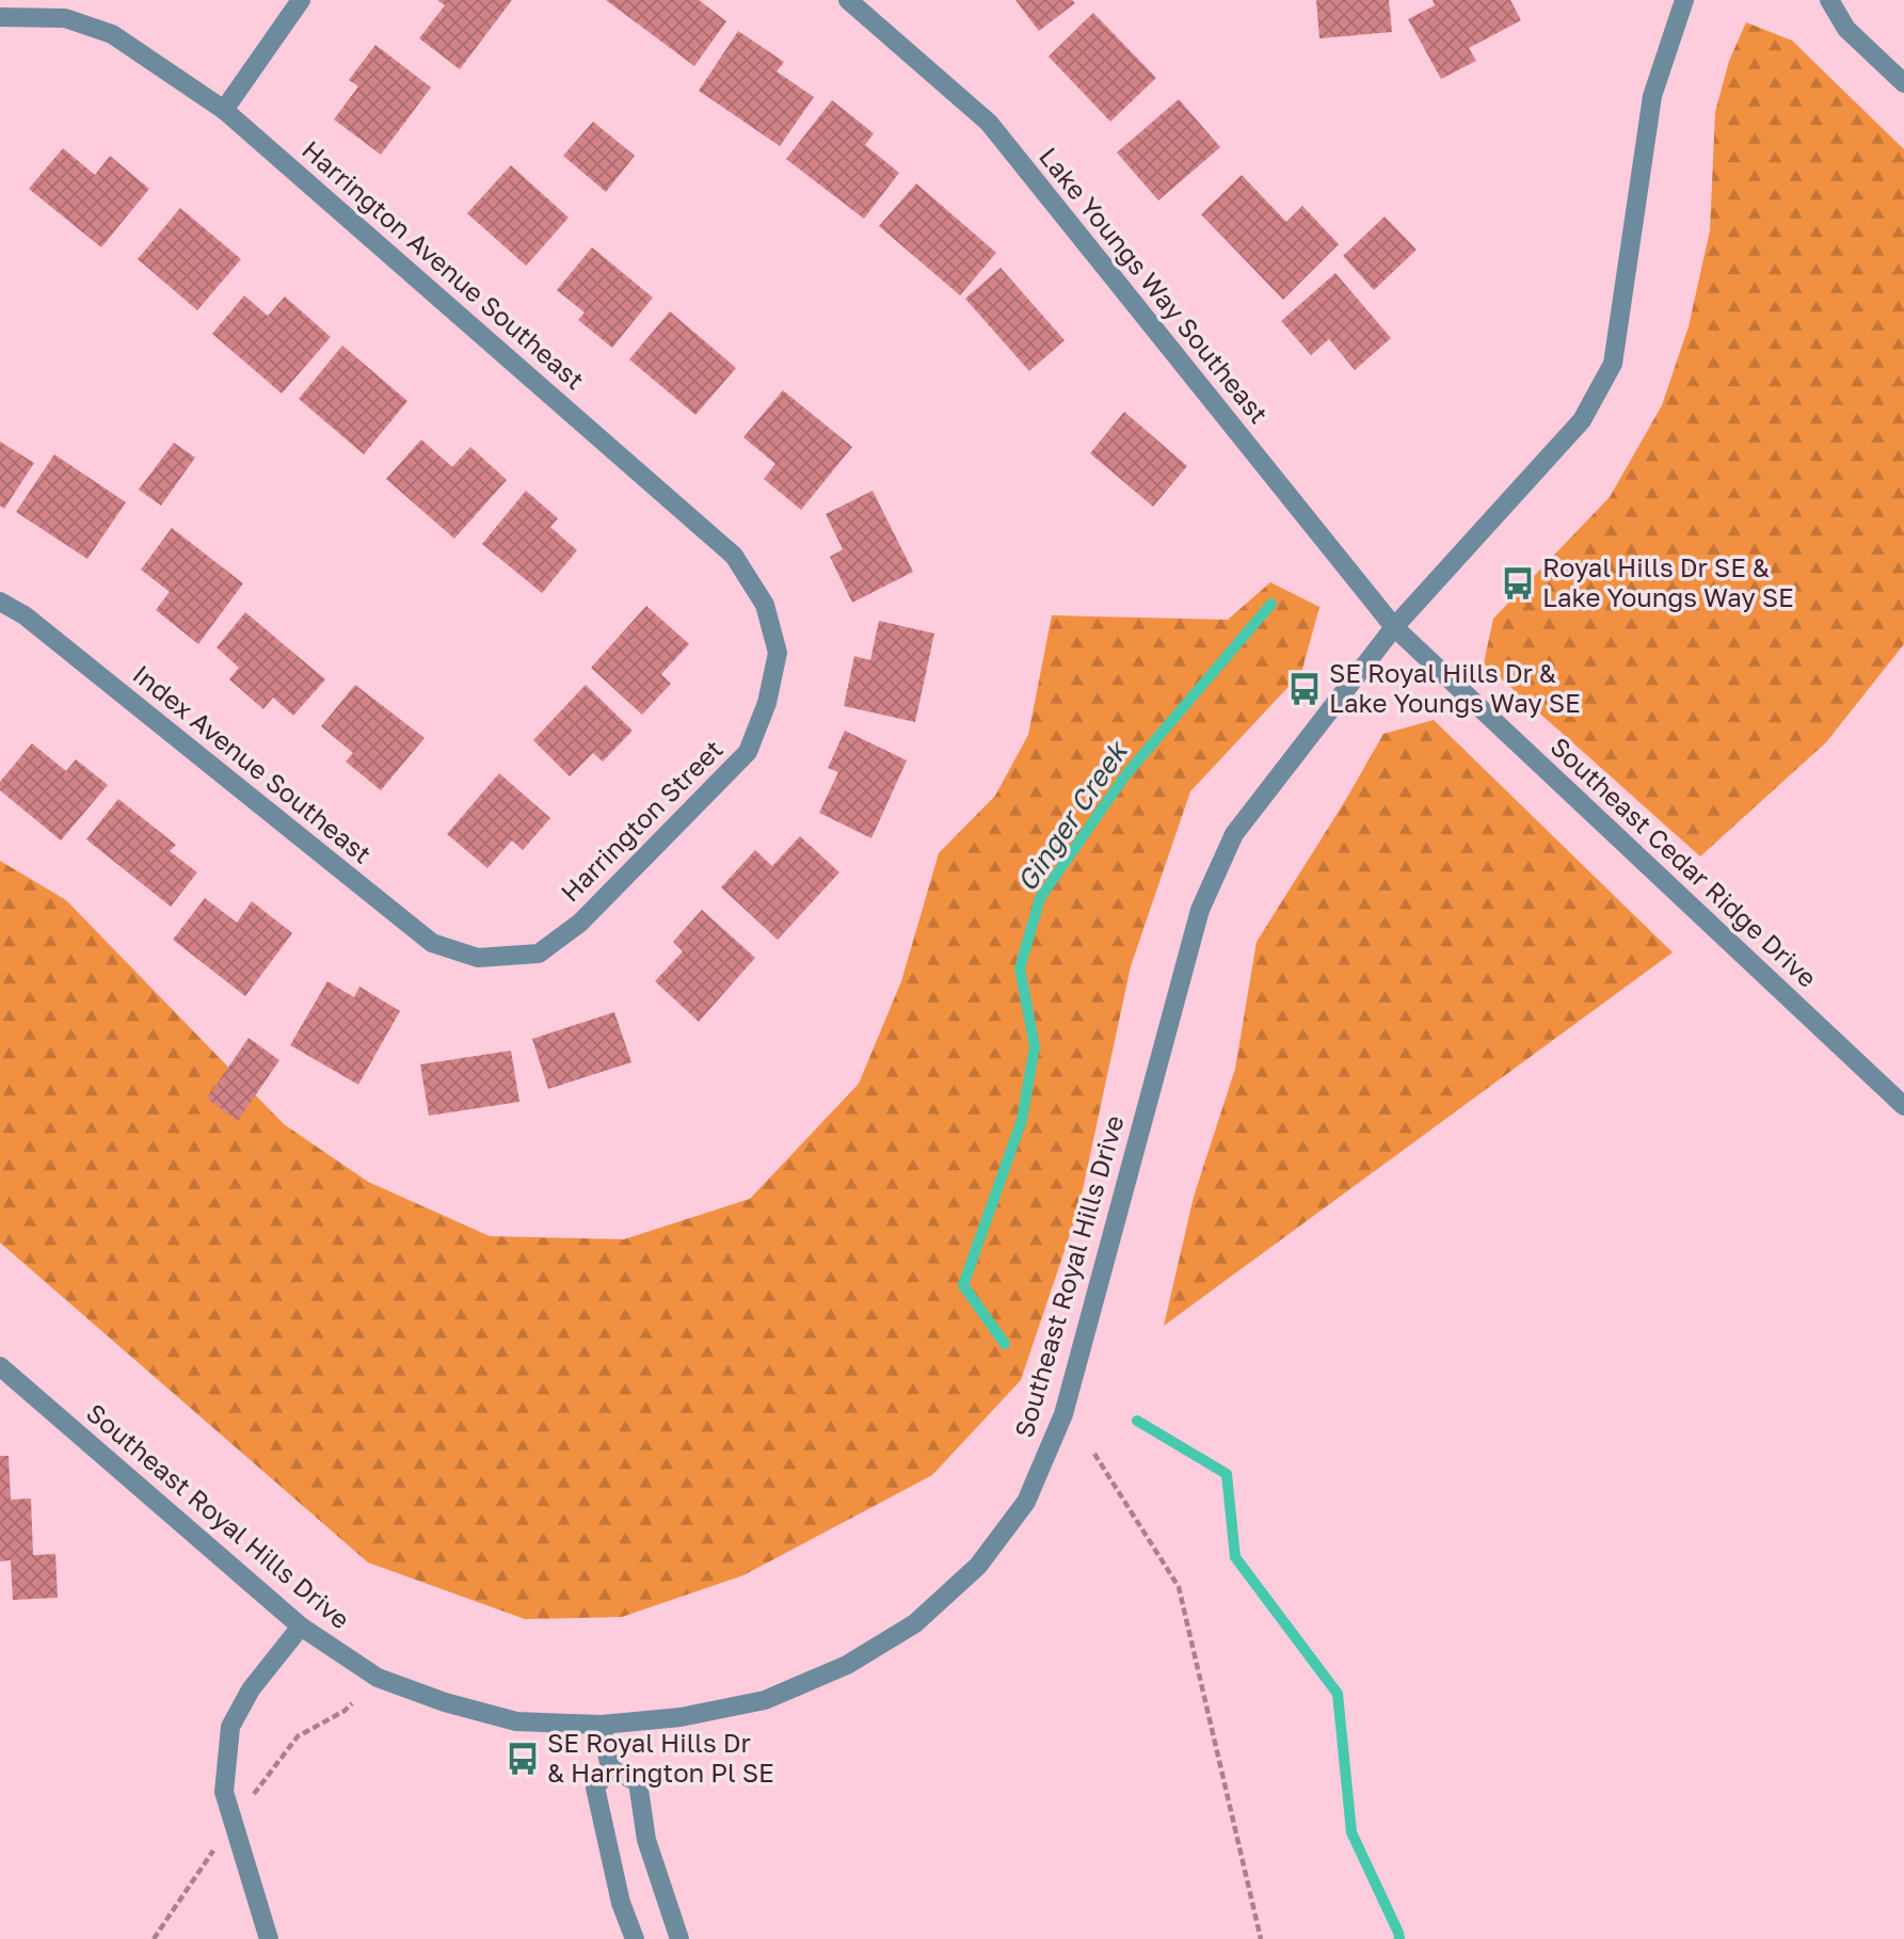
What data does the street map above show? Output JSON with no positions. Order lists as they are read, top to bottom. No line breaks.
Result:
{"streets":{"street":["Harrington Avenue Southeast","Lake Youngs Way Southeast","Index Avenue Southeast","Harrington Street","Southeast Cedar Ridge Drive","Southeast Royal Hills Drive"]},"crossings":[["Harrington Avenue Southeast","Harrington Street"],["Lake Youngs Way Southeast","Southeast Cedar Ridge Drive"],["Lake Youngs Way Southeast","Southeast Royal Hills Drive"],["Index Avenue Southeast","Harrington Street"],["Southeast Cedar Ridge Drive","Southeast Royal Hills Drive"]],"water":["Ginger Creek"],"places":{"bus stop":["Royal Hills Dr SE & Lake Youngs Way SE","SE Royal Hills Dr & Lake Youngs Way SE","SE Royal Hills Dr & Harrington Pl SE"]}}
